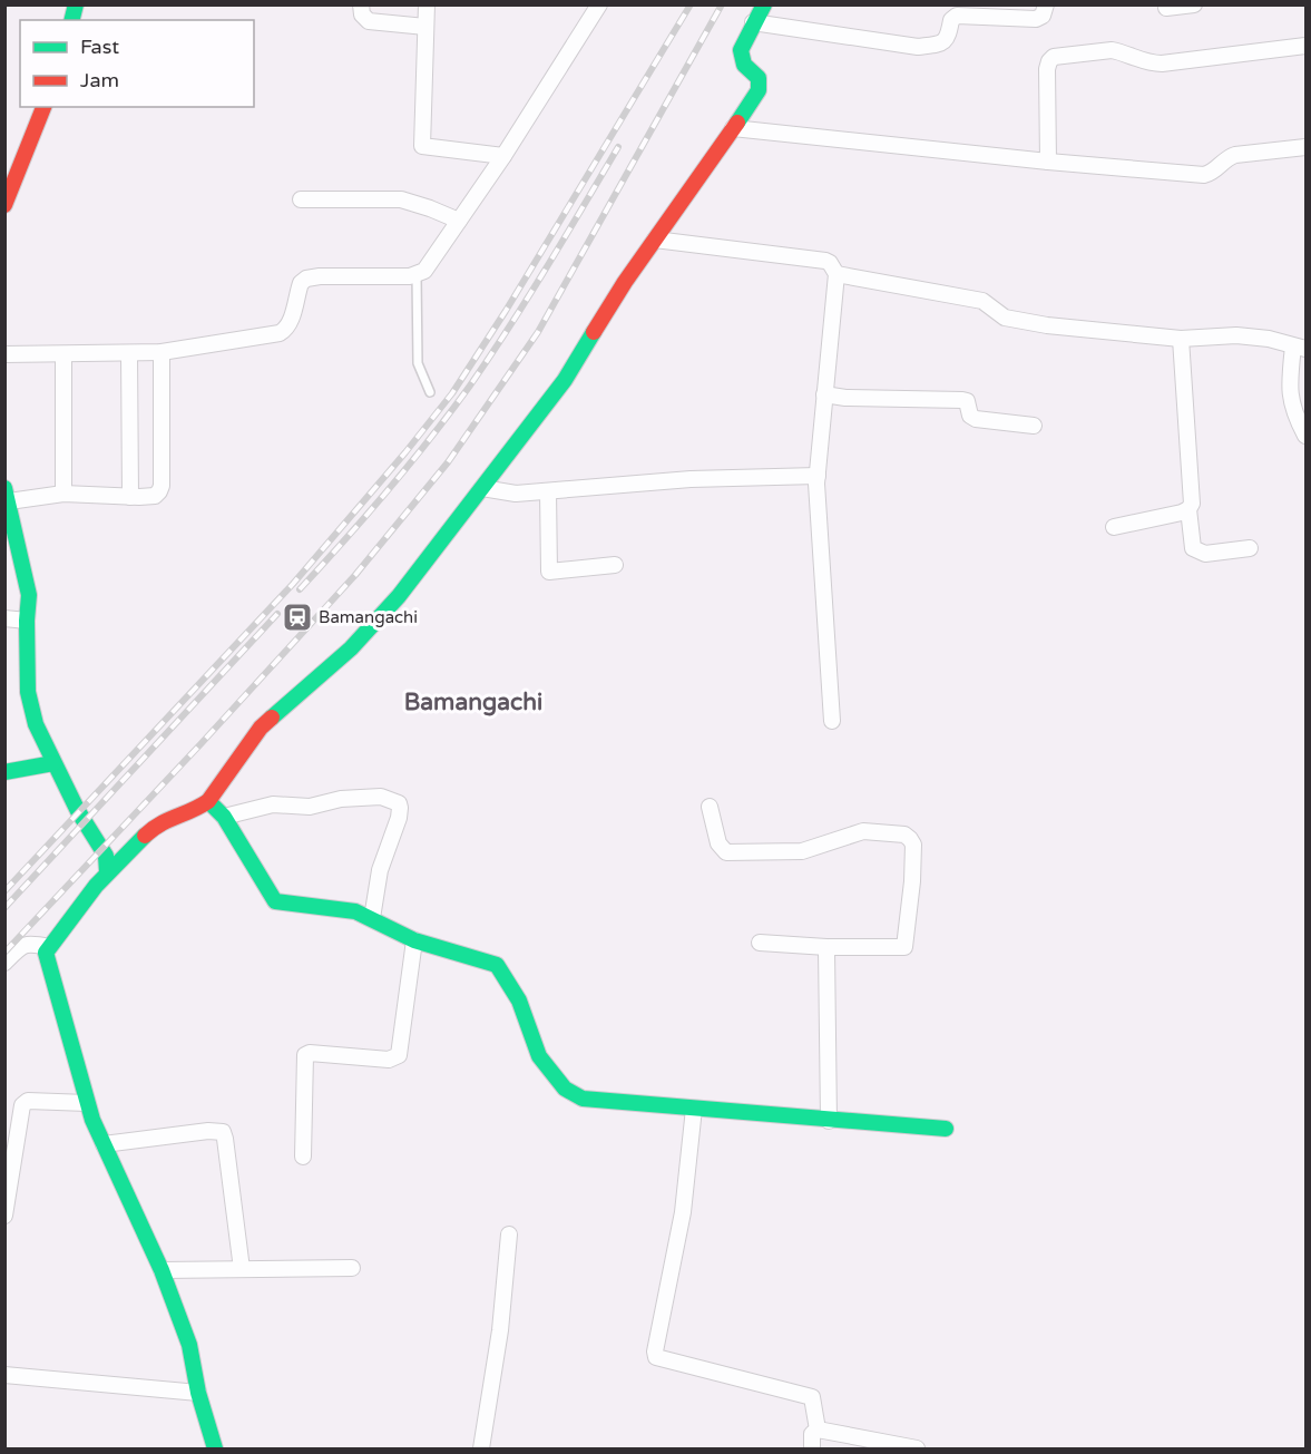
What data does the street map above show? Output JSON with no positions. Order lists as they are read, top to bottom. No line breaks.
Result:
{"districts":["Bamangachi"],"places":{"station":["Bamangachi"]},"legend":["Fast","Jam"]}
